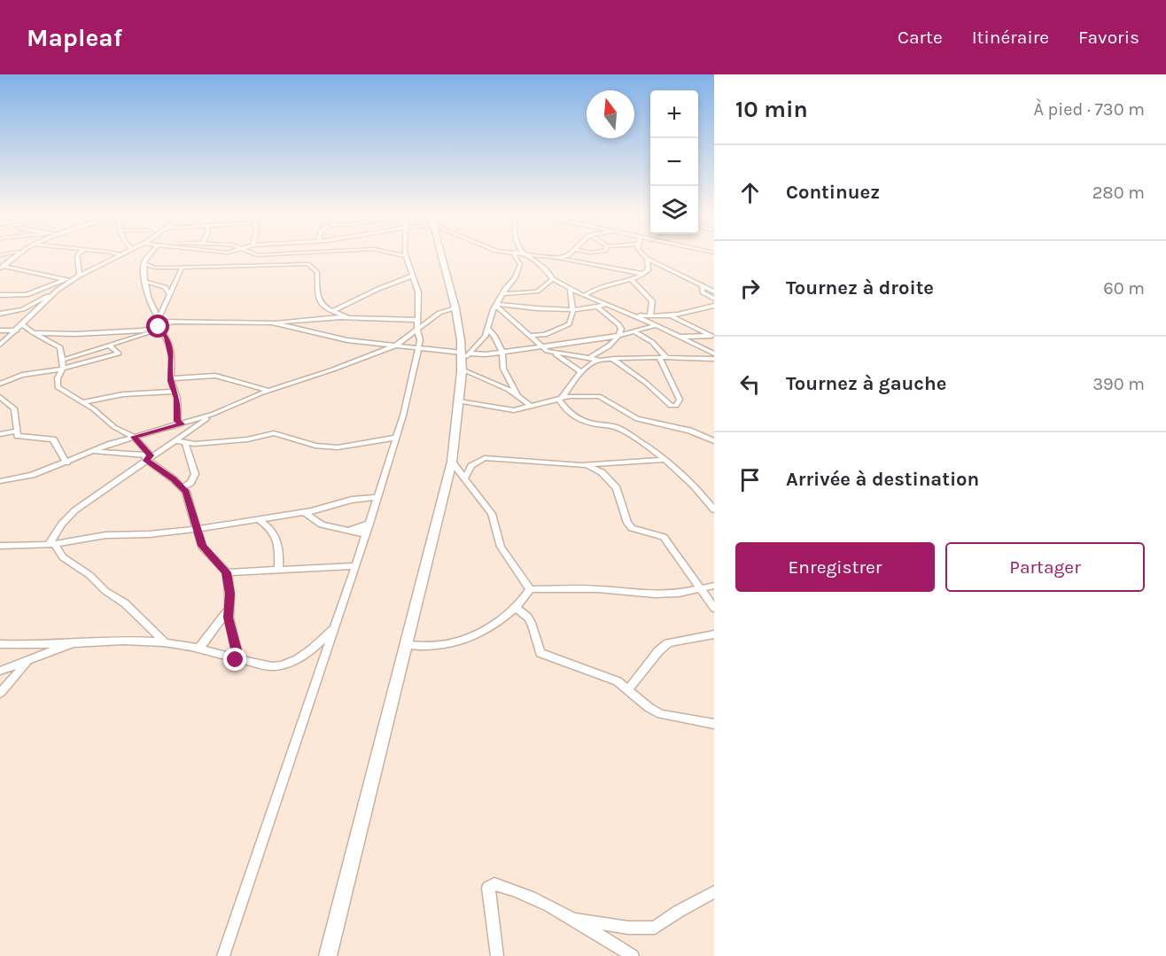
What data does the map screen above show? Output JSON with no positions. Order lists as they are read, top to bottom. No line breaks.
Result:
{"north":"top","page":{"header":"Mapleaf","nav":["Carte","Itinéraire","Favoris"],"heading":["10 min","À pied · 730 m"],"map_buttons":["+","−"],"list":[["Continuez","280 m"],["Tournez à droite","60 m"],["Tournez à gauche","390 m"],"Arrivée à destination"],"buttons":["Enregistrer","Partager"]}}
